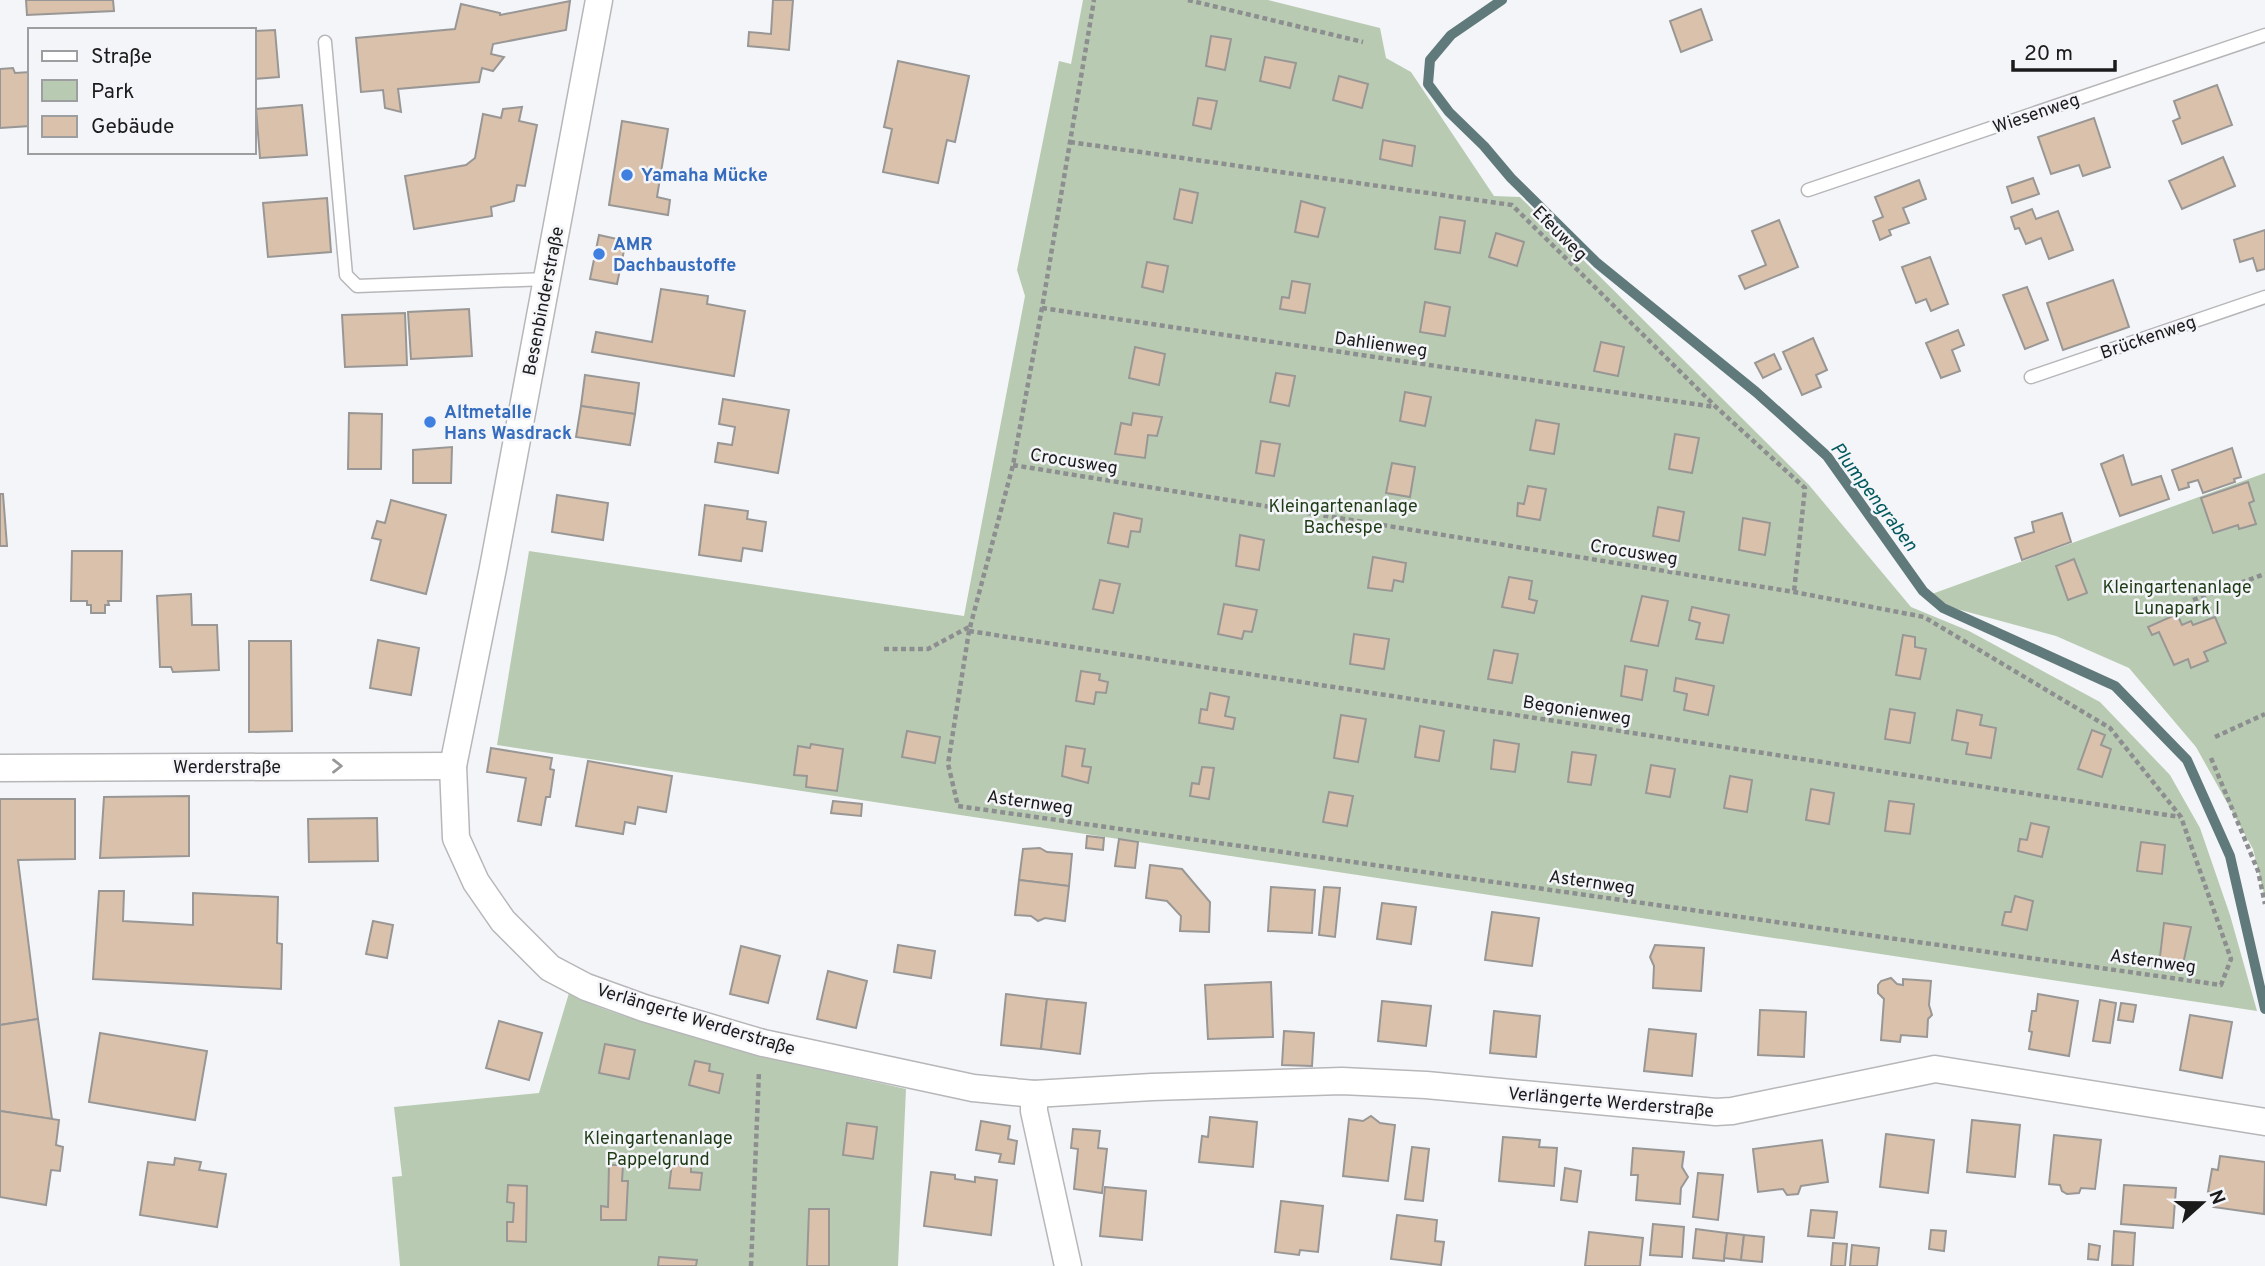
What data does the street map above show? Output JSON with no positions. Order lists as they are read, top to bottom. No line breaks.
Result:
{"streets":{"street":["Besenbinderstraße","Werderstraße","Verlängerte Werderstraße"],"lane":["Wiesenweg","Brückenweg"],"path":["Efeuweg","Dahlienweg","Crocusweg","Begonienweg","Asternweg"]},"crossings":[["Efeuweg","Dahlienweg"],["Efeuweg","Crocusweg"],["Besenbinderstraße","Werderstraße"],["Besenbinderstraße","Verlängerte Werderstraße"],["Crocusweg","Begonienweg"],["Crocusweg","Asternweg"],["Begonienweg","Asternweg"],["Werderstraße","Verlängerte Werderstraße"]],"one_way":["Werderstraße"],"water":["Plumpengraben"],"parks":["Kleingartenanlage Bachespe","Kleingartenanlage Lunapark I","Kleingartenanlage Pappelgrund"],"places":["Yamaha Mücke","AMR Dachbaustoffe","Altmetalle Hans Wasdrack"],"legend":["Straße","Park","Gebäude"],"scale_bar":"20 m","north":"right"}
